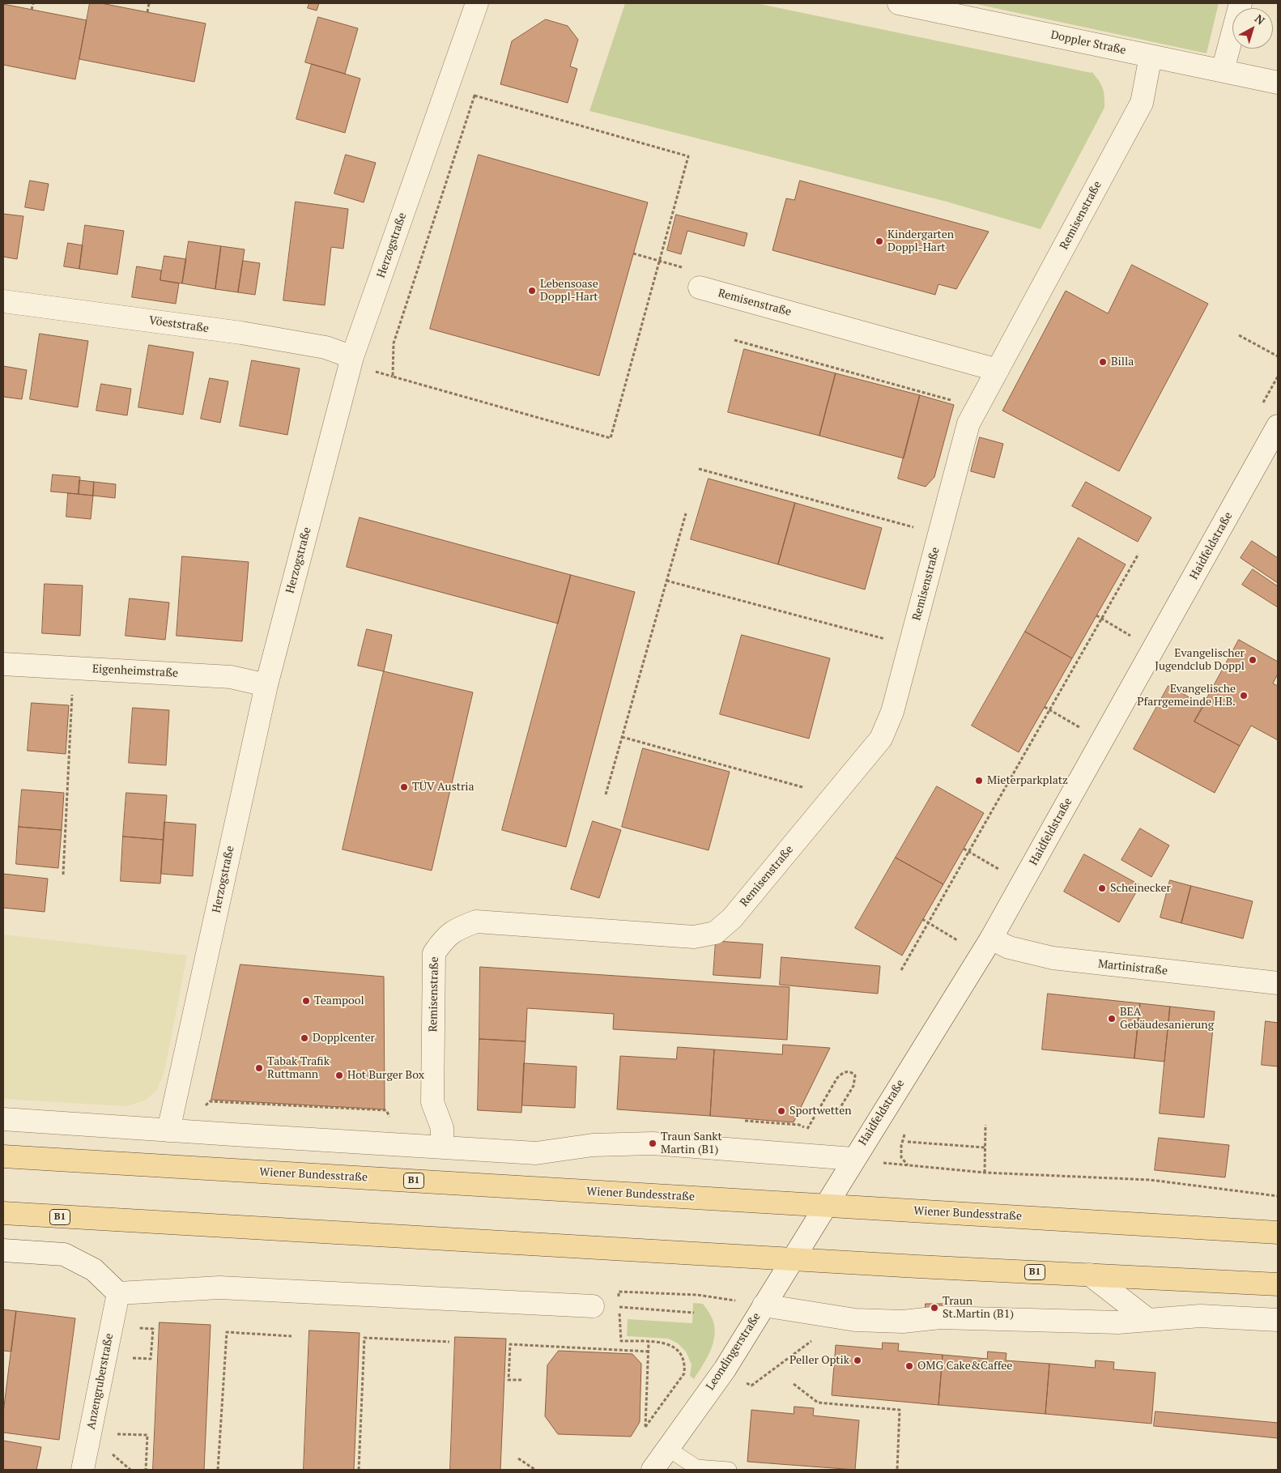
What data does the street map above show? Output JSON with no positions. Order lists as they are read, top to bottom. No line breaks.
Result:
{"streets":{"main road":["Wiener Bundesstraße","B1"],"street":["Doppler Straße","Remisenstraße","Herzogstraße","Vöeststraße","Haidfeldstraße","Eigenheimstraße","Martinistraße","Leondingerstraße","Anzengruberstraße"]},"crossings":[["Doppler Straße","Remisenstraße"],["Herzogstraße","Vöeststraße"],["Herzogstraße","Eigenheimstraße"],["Haidfeldstraße","Martinistraße"],["Haidfeldstraße","Wiener Bundesstraße"],["Haidfeldstraße","Leondingerstraße"],["B1","Leondingerstraße"]],"places":["Kindergarten Doppl-Hart","Lebensoase Doppl-Hart","Billa","Evangelischer Jugendclub Doppl","Evangelische Pfarrgemeinde H.B.","Mieterparkplatz","TÜV Austria","Scheinecker","Teampool","BEA Gebäudesanierung","Dopplcenter","Tabak Trafik Ruttmann","Hot Burger Box","Sportwetten","Traun Sankt Martin (B1)","Traun St.Martin (B1)","Peller Optik","OMG Cake&Caffee"],"north":"top right"}
